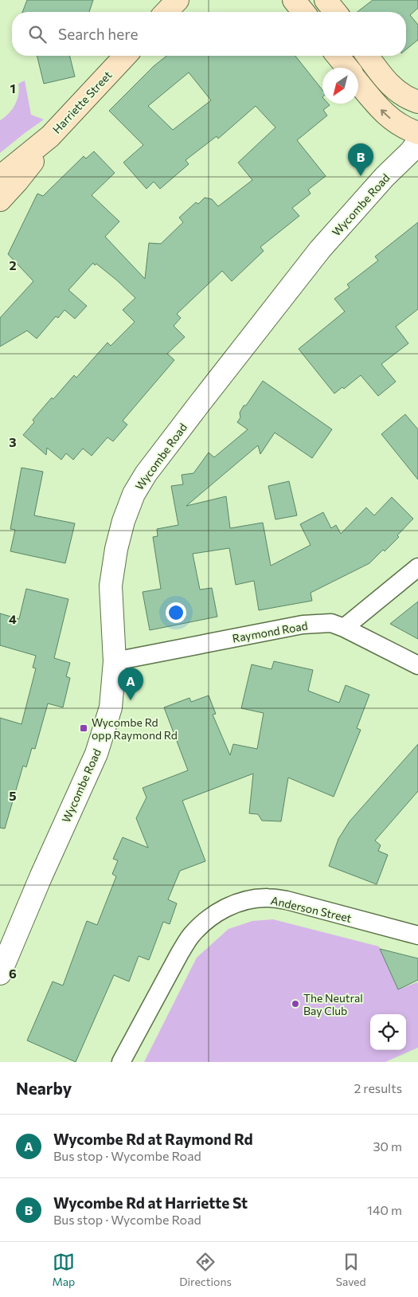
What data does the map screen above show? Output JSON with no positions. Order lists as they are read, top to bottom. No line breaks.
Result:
{"streets":{"main road":["Harriette Street"],"street":["Wycombe Road","Raymond Road","Anderson Street"]},"crossings":[["Wycombe Road","Raymond Road"]],"places":{"transit":["Wycombe Rd opp Raymond Rd"],"other":["The Neutral Bay Club"]},"north":"bottom left","page":{"search":"Search here","pins":["B","A"],"heading":["Nearby","2 results"],"list":[{"mark":"A","name":"Wycombe Rd at Raymond Rd","note":"Bus stop · Wycombe Road","value":"30 m"},{"mark":"B","name":"Wycombe Rd at Harriette St","note":"Bus stop · Wycombe Road","value":"140 m"}],"nav":["Map","Directions","Saved"]},"grid":{"rows":["1","2","3","4","5","6"]}}
